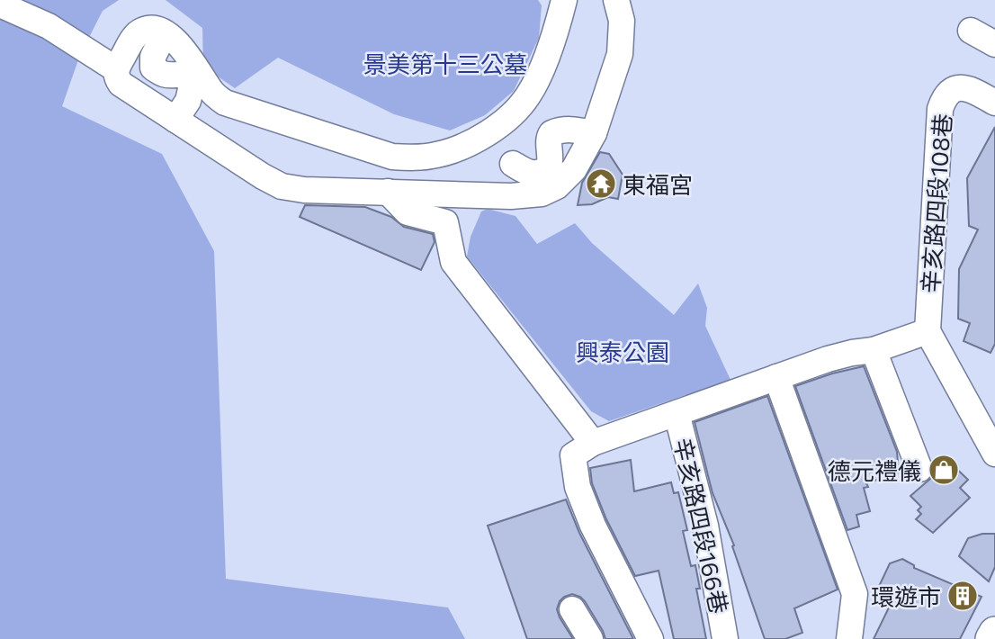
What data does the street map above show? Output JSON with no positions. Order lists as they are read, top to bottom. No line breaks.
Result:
{"streets":{"street":["辛亥路四段108巷","辛亥路四段166巷"]},"parks":["景美第十三公墓","興泰公園"],"places":{"temple":["東福宮"],"shop":["德元禮儀"],"building":["環遊市"]}}
